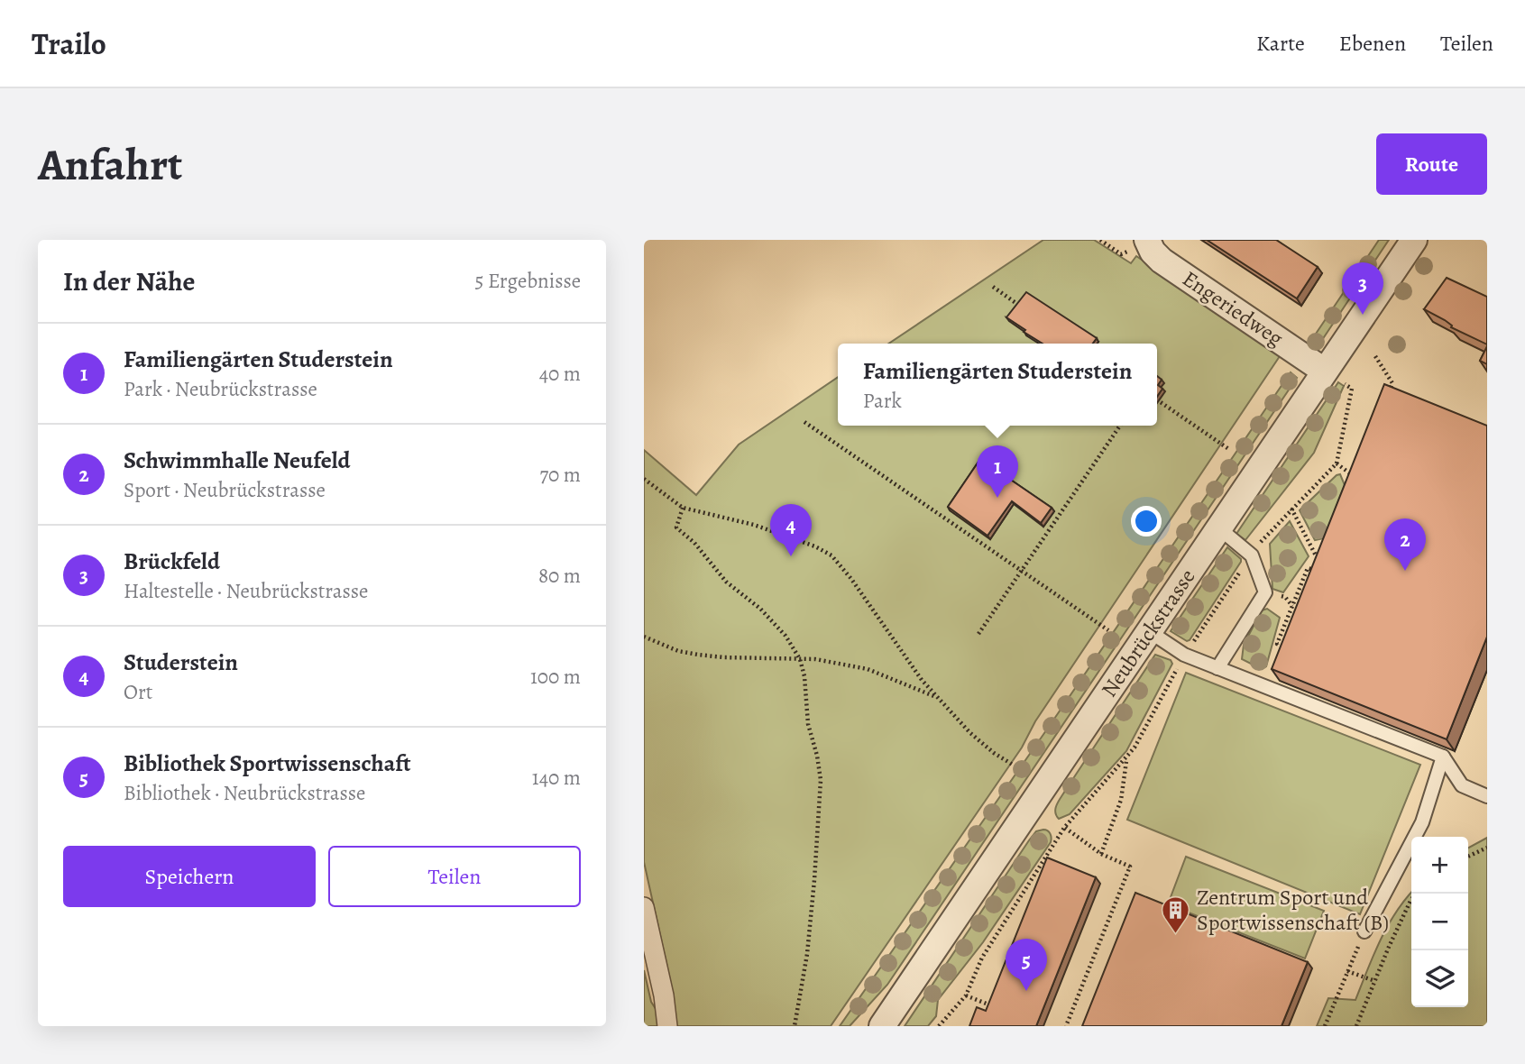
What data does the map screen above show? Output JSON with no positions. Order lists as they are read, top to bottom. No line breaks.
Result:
{"streets":{"street":["Engeriedweg","Neubrückstrasse"]},"crossings":[["Engeriedweg","Neubrückstrasse"]],"places":{"building":["Zentrum Sport und Sportwissenschaft (B)"]},"page":{"header":"Trailo","nav":["Karte","Ebenen","Teilen"],"buttons":["Route",["Speichern","Teilen"]],"title":"Anfahrt","heading":["In der Nähe","5 Ergebnisse"],"pins":["3","1","4","2","5"],"list":[{"mark":"1","name":"Familiengärten Studerstein","note":"Park · Neubrückstrasse","value":"40 m"},{"mark":"2","name":"Schwimmhalle Neufeld","note":"Sport · Neubrückstrasse","value":"70 m"},{"mark":"3","name":"Brückfeld","note":"Haltestelle · Neubrückstrasse","value":"80 m"},{"mark":"4","name":"Studerstein","note":"Ort","value":"100 m"},{"mark":"5","name":"Bibliothek Sportwissenschaft","note":"Bibliothek · Neubrückstrasse","value":"140 m"}],"popup":["Familiengärten Studerstein","Park"],"map_buttons":["+","−"]}}
